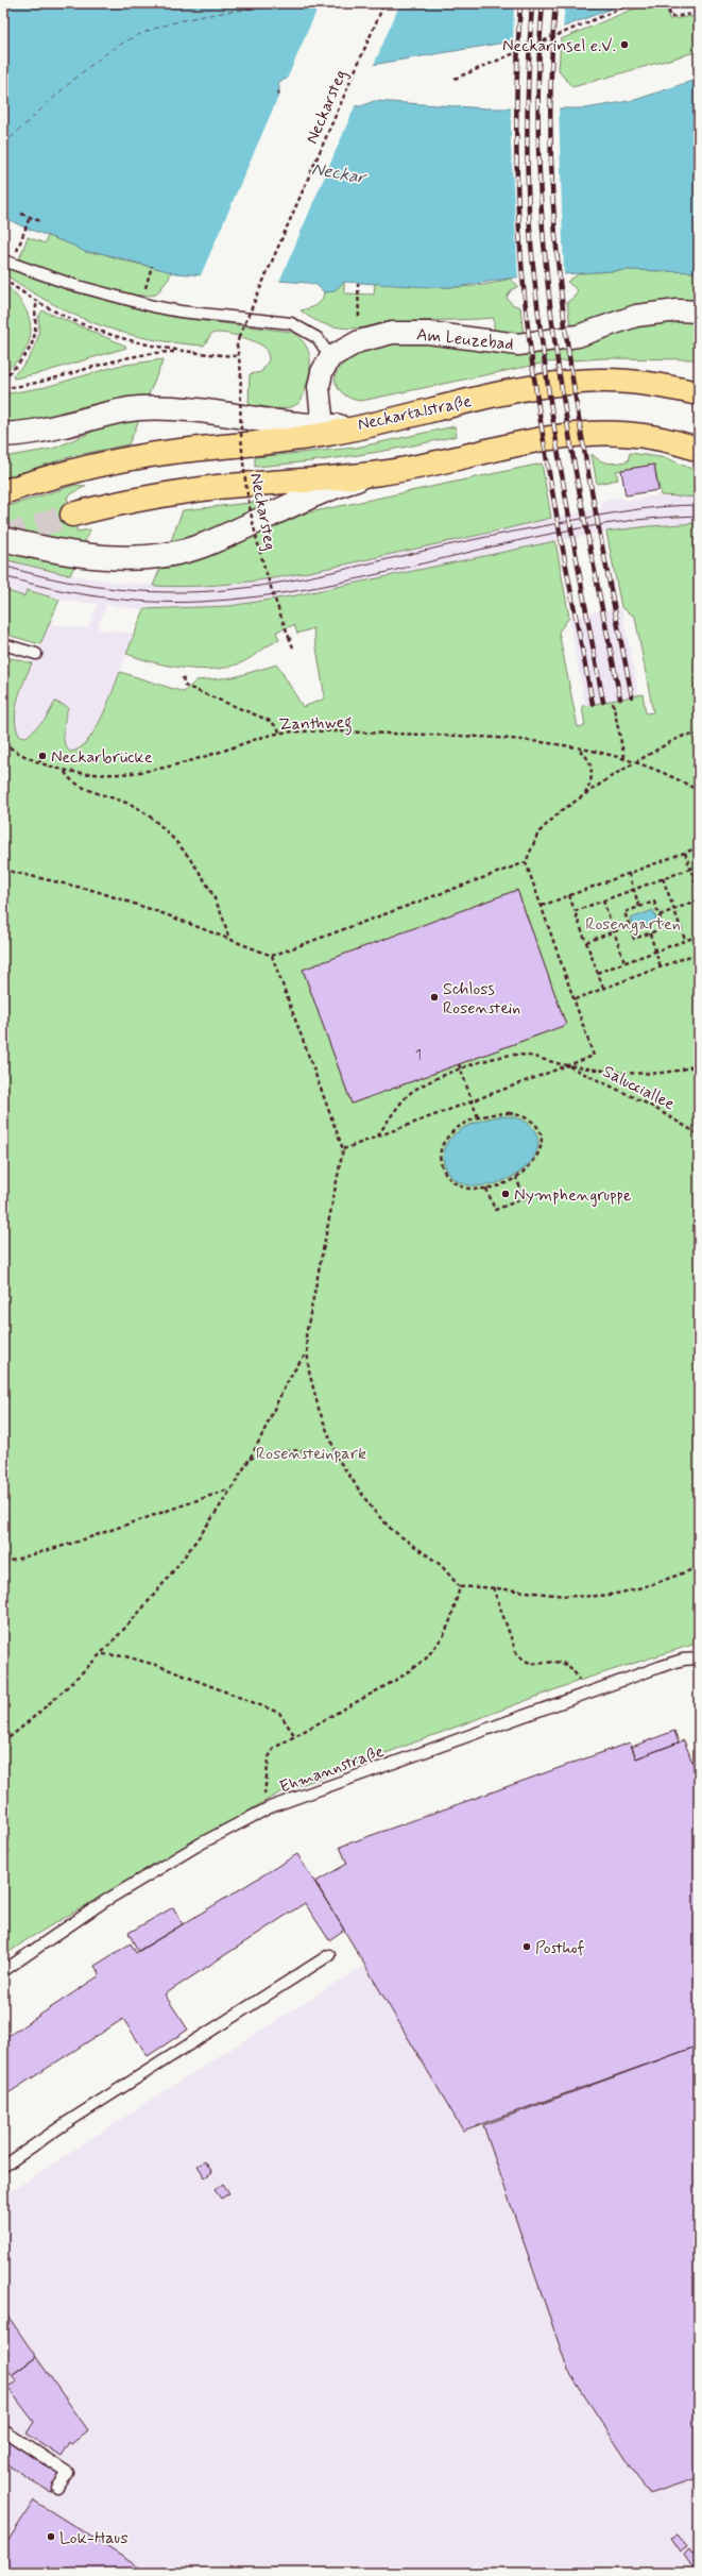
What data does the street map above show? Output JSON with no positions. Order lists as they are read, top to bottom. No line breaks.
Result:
{"streets":{"main road":["Neckartalstraße"],"street":["Am Leuzebad"],"lane":["Ehmannstraße"],"path":["Neckarsteg","Zanthweg","Salucciallee"]},"water":["Neckar"],"parks":["Rosengarten","Rosensteinpark"],"places":["Neckarinsel e.V.","Neckarbrücke","Schloss Rosenstein","Nymphengruppe","Posthof","Lok-Haus"],"house_numbers":["1"]}
